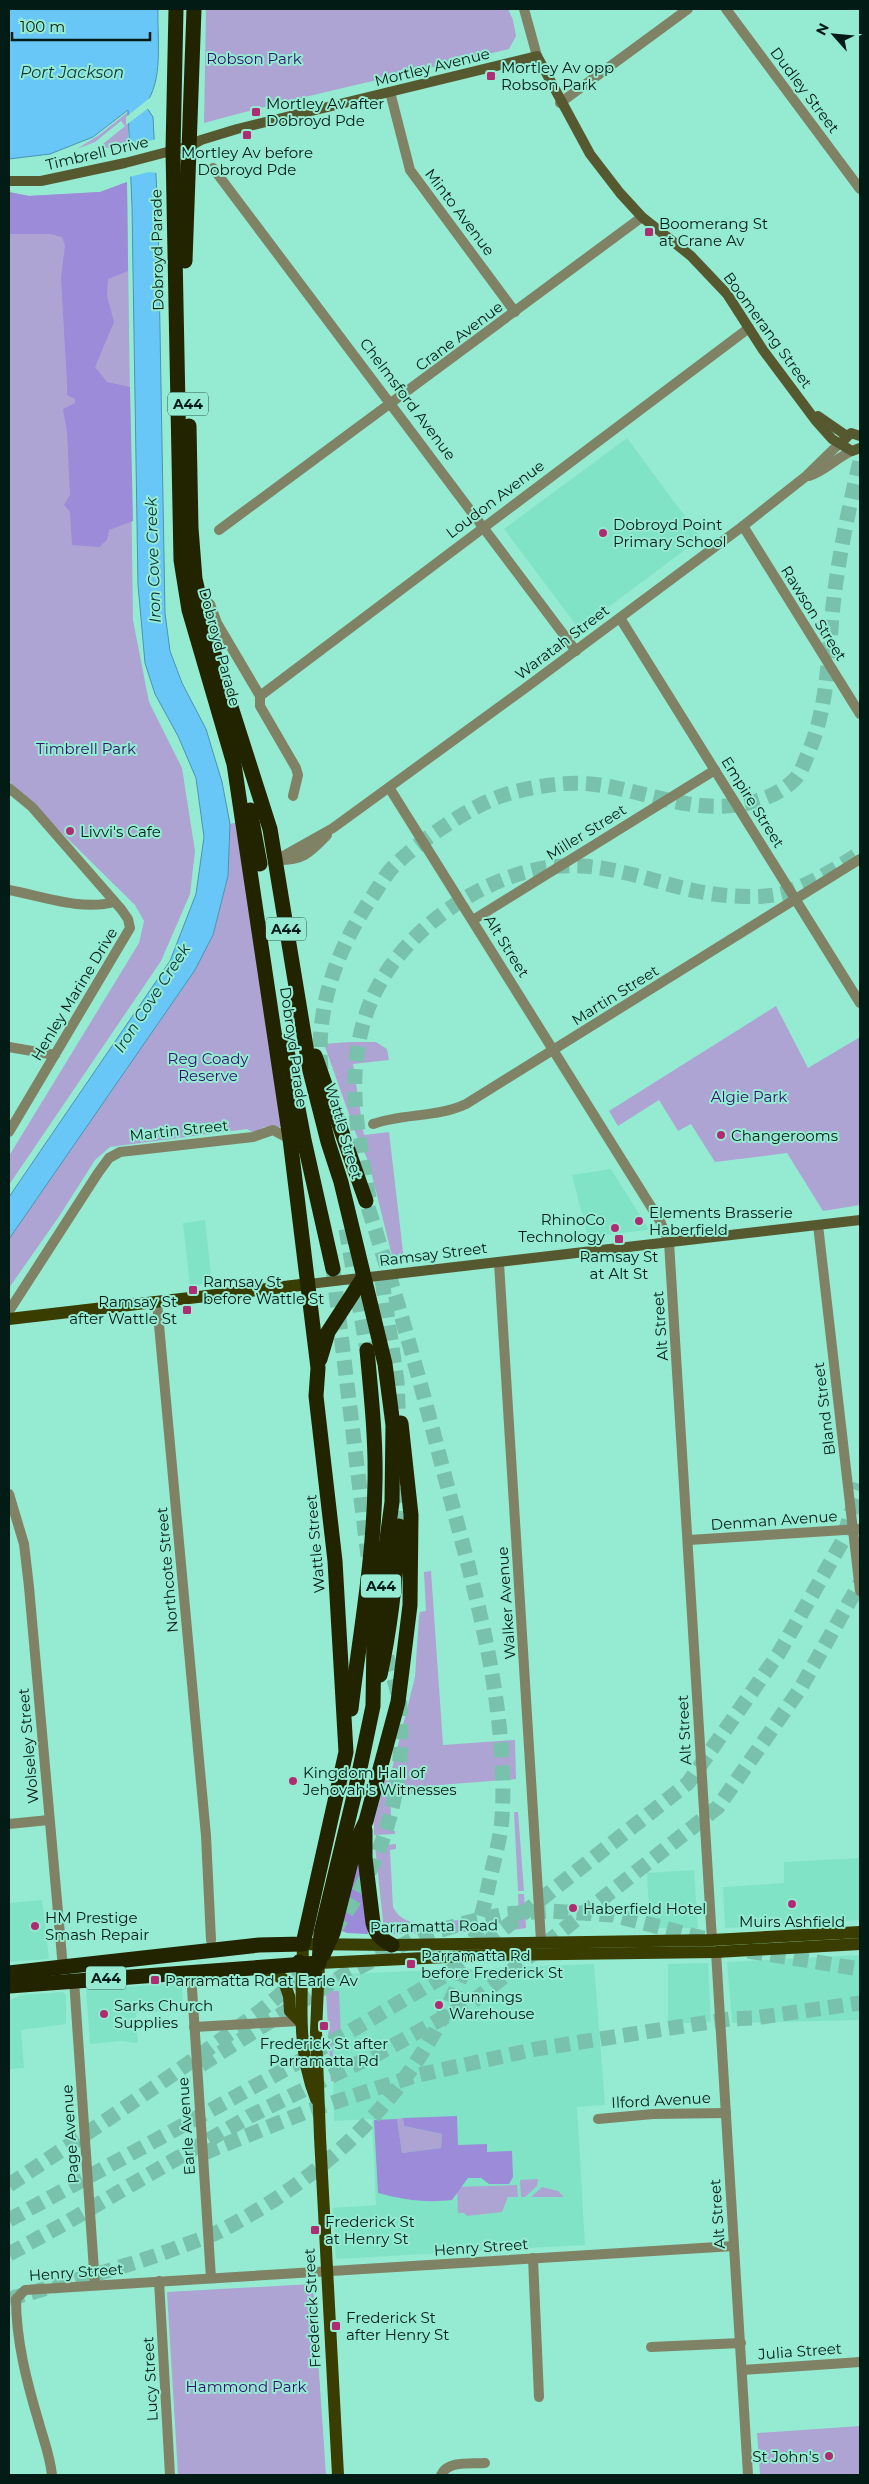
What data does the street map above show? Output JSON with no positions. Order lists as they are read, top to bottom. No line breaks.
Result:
{"streets":{"highway":["Dobroyd Parade","A44","Wattle Street","Parramatta Road"],"main road":["Ramsay Street","Frederick Street"],"street":["Mortley Avenue","Dudley Street","Timbrell Drive","Minto Avenue","Boomerang Street","Crane Avenue","Chelmsford Avenue","Loudon Avenue","Rawson Street","Waratah Street","Empire Street","Miller Street","Alt Street","Henley Marine Drive","Martin Street","Bland Street","Denman Avenue","Northcote Street","Walker Avenue","Wolseley Street","Ilford Avenue","Earle Avenue","Page Avenue","Henry Street","Julia Street","Lucy Street"]},"crossings":[["Mortley Avenue","Timbrell Drive"],["Mortley Avenue","Minto Avenue"],["Mortley Avenue","Dobroyd Parade"],["Mortley Avenue","Boomerang Street"],["Timbrell Drive","Dobroyd Parade"],["Minto Avenue","Crane Avenue"],["Dobroyd Parade","Loudon Avenue"],["Dobroyd Parade","Waratah Street"],["Dobroyd Parade","Martin Street"],["Dobroyd Parade","Wattle Street"],["Boomerang Street","Crane Avenue"],["Boomerang Street","Loudon Avenue"],["Boomerang Street","Waratah Street"],["Crane Avenue","Chelmsford Avenue"],["Chelmsford Avenue","Loudon Avenue"],["Chelmsford Avenue","Waratah Street"],["Rawson Street","Waratah Street"],["Waratah Street","Empire Street"],["Waratah Street","Alt Street"],["Empire Street","Miller Street"],["Empire Street","Martin Street"],["Miller Street","Alt Street"],["Alt Street","Martin Street"],["Alt Street","Ramsay Street"],["Alt Street","Denman Avenue"],["Alt Street","Parramatta Road"],["Alt Street","Ilford Avenue"],["Alt Street","Henry Street"],["Alt Street","Julia Street"],["Martin Street","Wattle Street"],["Wattle Street","Ramsay Street"],["Wattle Street","Parramatta Road"],["Wattle Street","Frederick Street"],["Ramsay Street","Bland Street"],["Ramsay Street","Northcote Street"],["Ramsay Street","Walker Avenue"],["Bland Street","Denman Avenue"],["Walker Avenue","Parramatta Road"],["Wolseley Street","Parramatta Road"],["Parramatta Road","Earle Avenue"],["Parramatta Road","Page Avenue"],["Parramatta Road","Frederick Street"],["Earle Avenue","Henry Street"],["Page Avenue","Henry Street"],["Henry Street","Frederick Street"],["Henry Street","Lucy Street"]],"water":["Port Jackson","Iron Cove Creek"],"parks":["Robson Park","Timbrell Park","Reg Coady Reserve","Algie Park","Hammond Park"],"places":{"transit":["Mortley Av opp Robson Park","Mortley Av after Dobroyd Pde","Mortley Av before Dobroyd Pde","Boomerang St at Crane Av","Ramsay St at Alt St","Ramsay St before Wattle St","Ramsay St after Wattle St","Parramatta Rd before Frederick St","Parramatta Rd at Earle Av","Frederick St after Parramatta Rd","Frederick St at Henry St","Frederick St after Henry St"],"other":["Dobroyd Point Primary School","Livvi's Cafe","Changerooms","Elements Brasserie Haberfield","RhinoCo Technology","Kingdom Hall of Jehovah's Witnesses","Muirs Ashfield","Haberfield Hotel","HM Prestige Smash Repair","Bunnings Warehouse","Sarks Church Supplies","St John's"]},"scale_bar":"100 m","north":"top left"}
